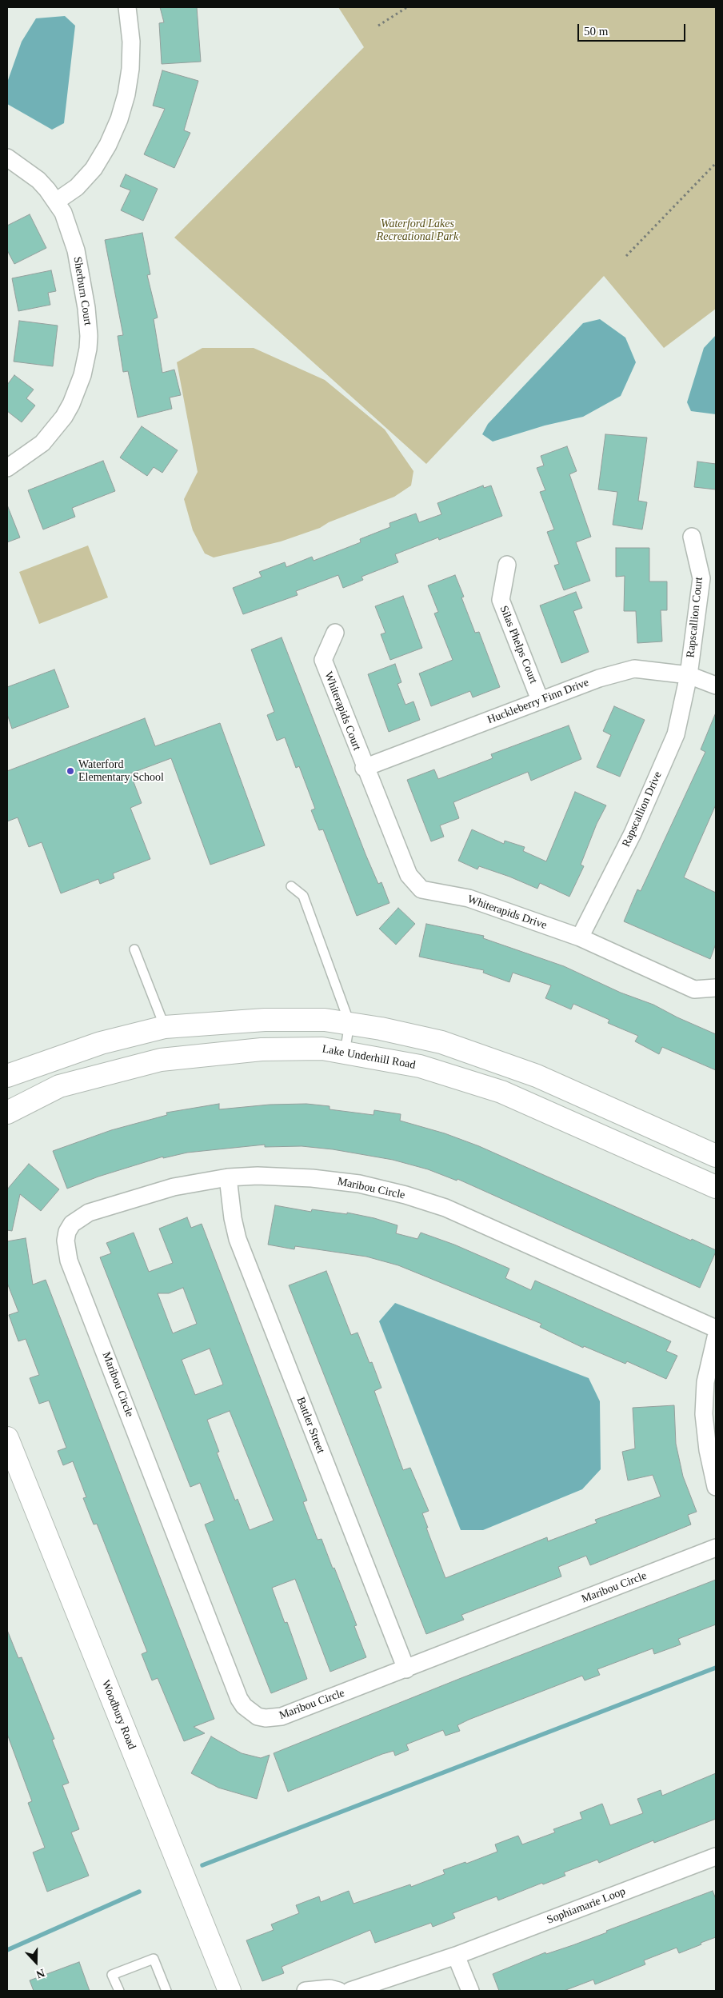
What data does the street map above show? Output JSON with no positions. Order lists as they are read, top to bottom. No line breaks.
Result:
{"streets":{"street":["Sherburn Court","Rapscallion Court","Silas Phelps Court","Huckleberry Finn Drive","Whiterapids Court","Rapscallion Drive","Whiterapids Drive","Lake Underhill Road","Maribou Circle","Battler Street","Woodbury Road","Sophiamarie Loop"]},"crossings":[["Rapscallion Court","Huckleberry Finn Drive"],["Rapscallion Court","Rapscallion Drive"],["Silas Phelps Court","Huckleberry Finn Drive"],["Huckleberry Finn Drive","Whiterapids Court"],["Huckleberry Finn Drive","Rapscallion Drive"],["Huckleberry Finn Drive","Whiterapids Drive"],["Whiterapids Court","Whiterapids Drive"],["Rapscallion Drive","Whiterapids Drive"],["Maribou Circle","Battler Street"]],"parks":["Waterford Lakes Recreational Park"],"places":["Waterford Elementary School"],"scale_bar":"50 m","north":"bottom"}
